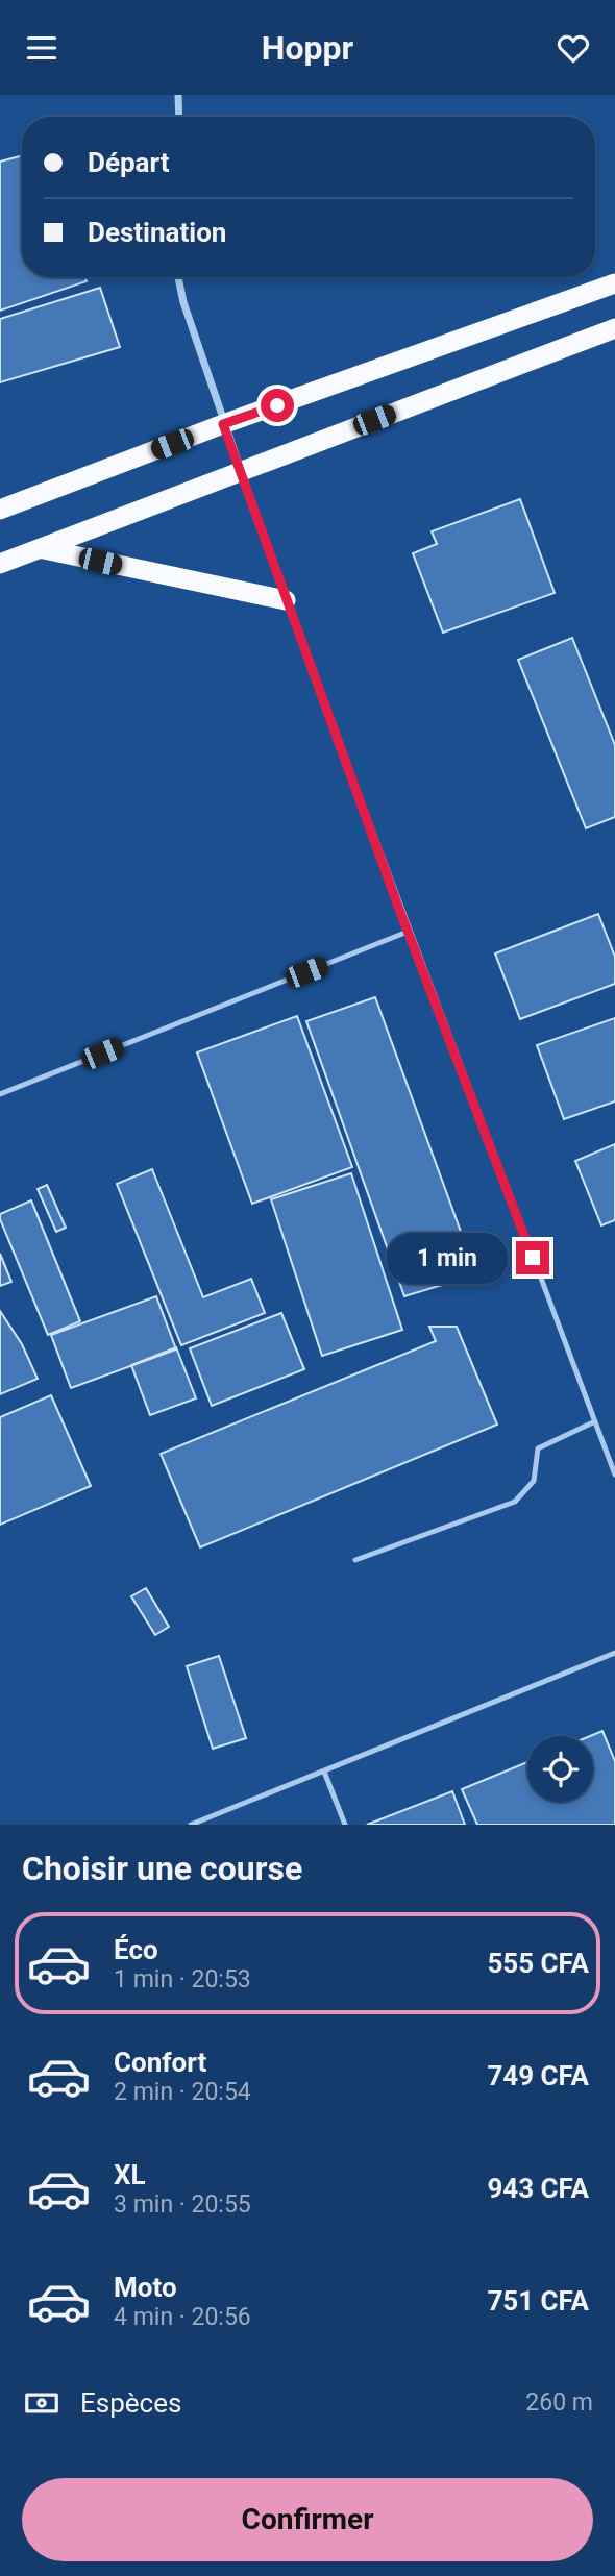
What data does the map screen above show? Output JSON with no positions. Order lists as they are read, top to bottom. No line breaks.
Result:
{"page":{"header":"Hoppr","banner":["Départ","Destination"],"bubble":"1 min","heading":"Choisir une course","list":[{"name":"Éco","note":"1 min · 20:53","value":"555 CFA"},{"name":"Confort","note":"2 min · 20:54","value":"749 CFA"},{"name":"XL","note":"3 min · 20:55","value":"943 CFA"},{"name":"Moto","note":"4 min · 20:56","value":"751 CFA"}],"pay":["Espèces","260 m"],"buttons":"Confirmer"}}
